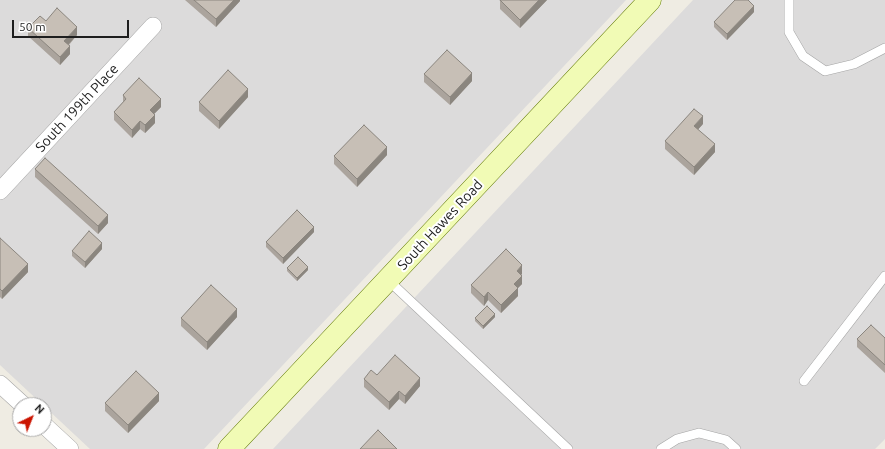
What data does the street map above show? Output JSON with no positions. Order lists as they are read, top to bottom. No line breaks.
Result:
{"streets":{"main road":["South Hawes Road"],"street":["South 199th Place"]},"scale_bar":"50 m","north":"top right"}
